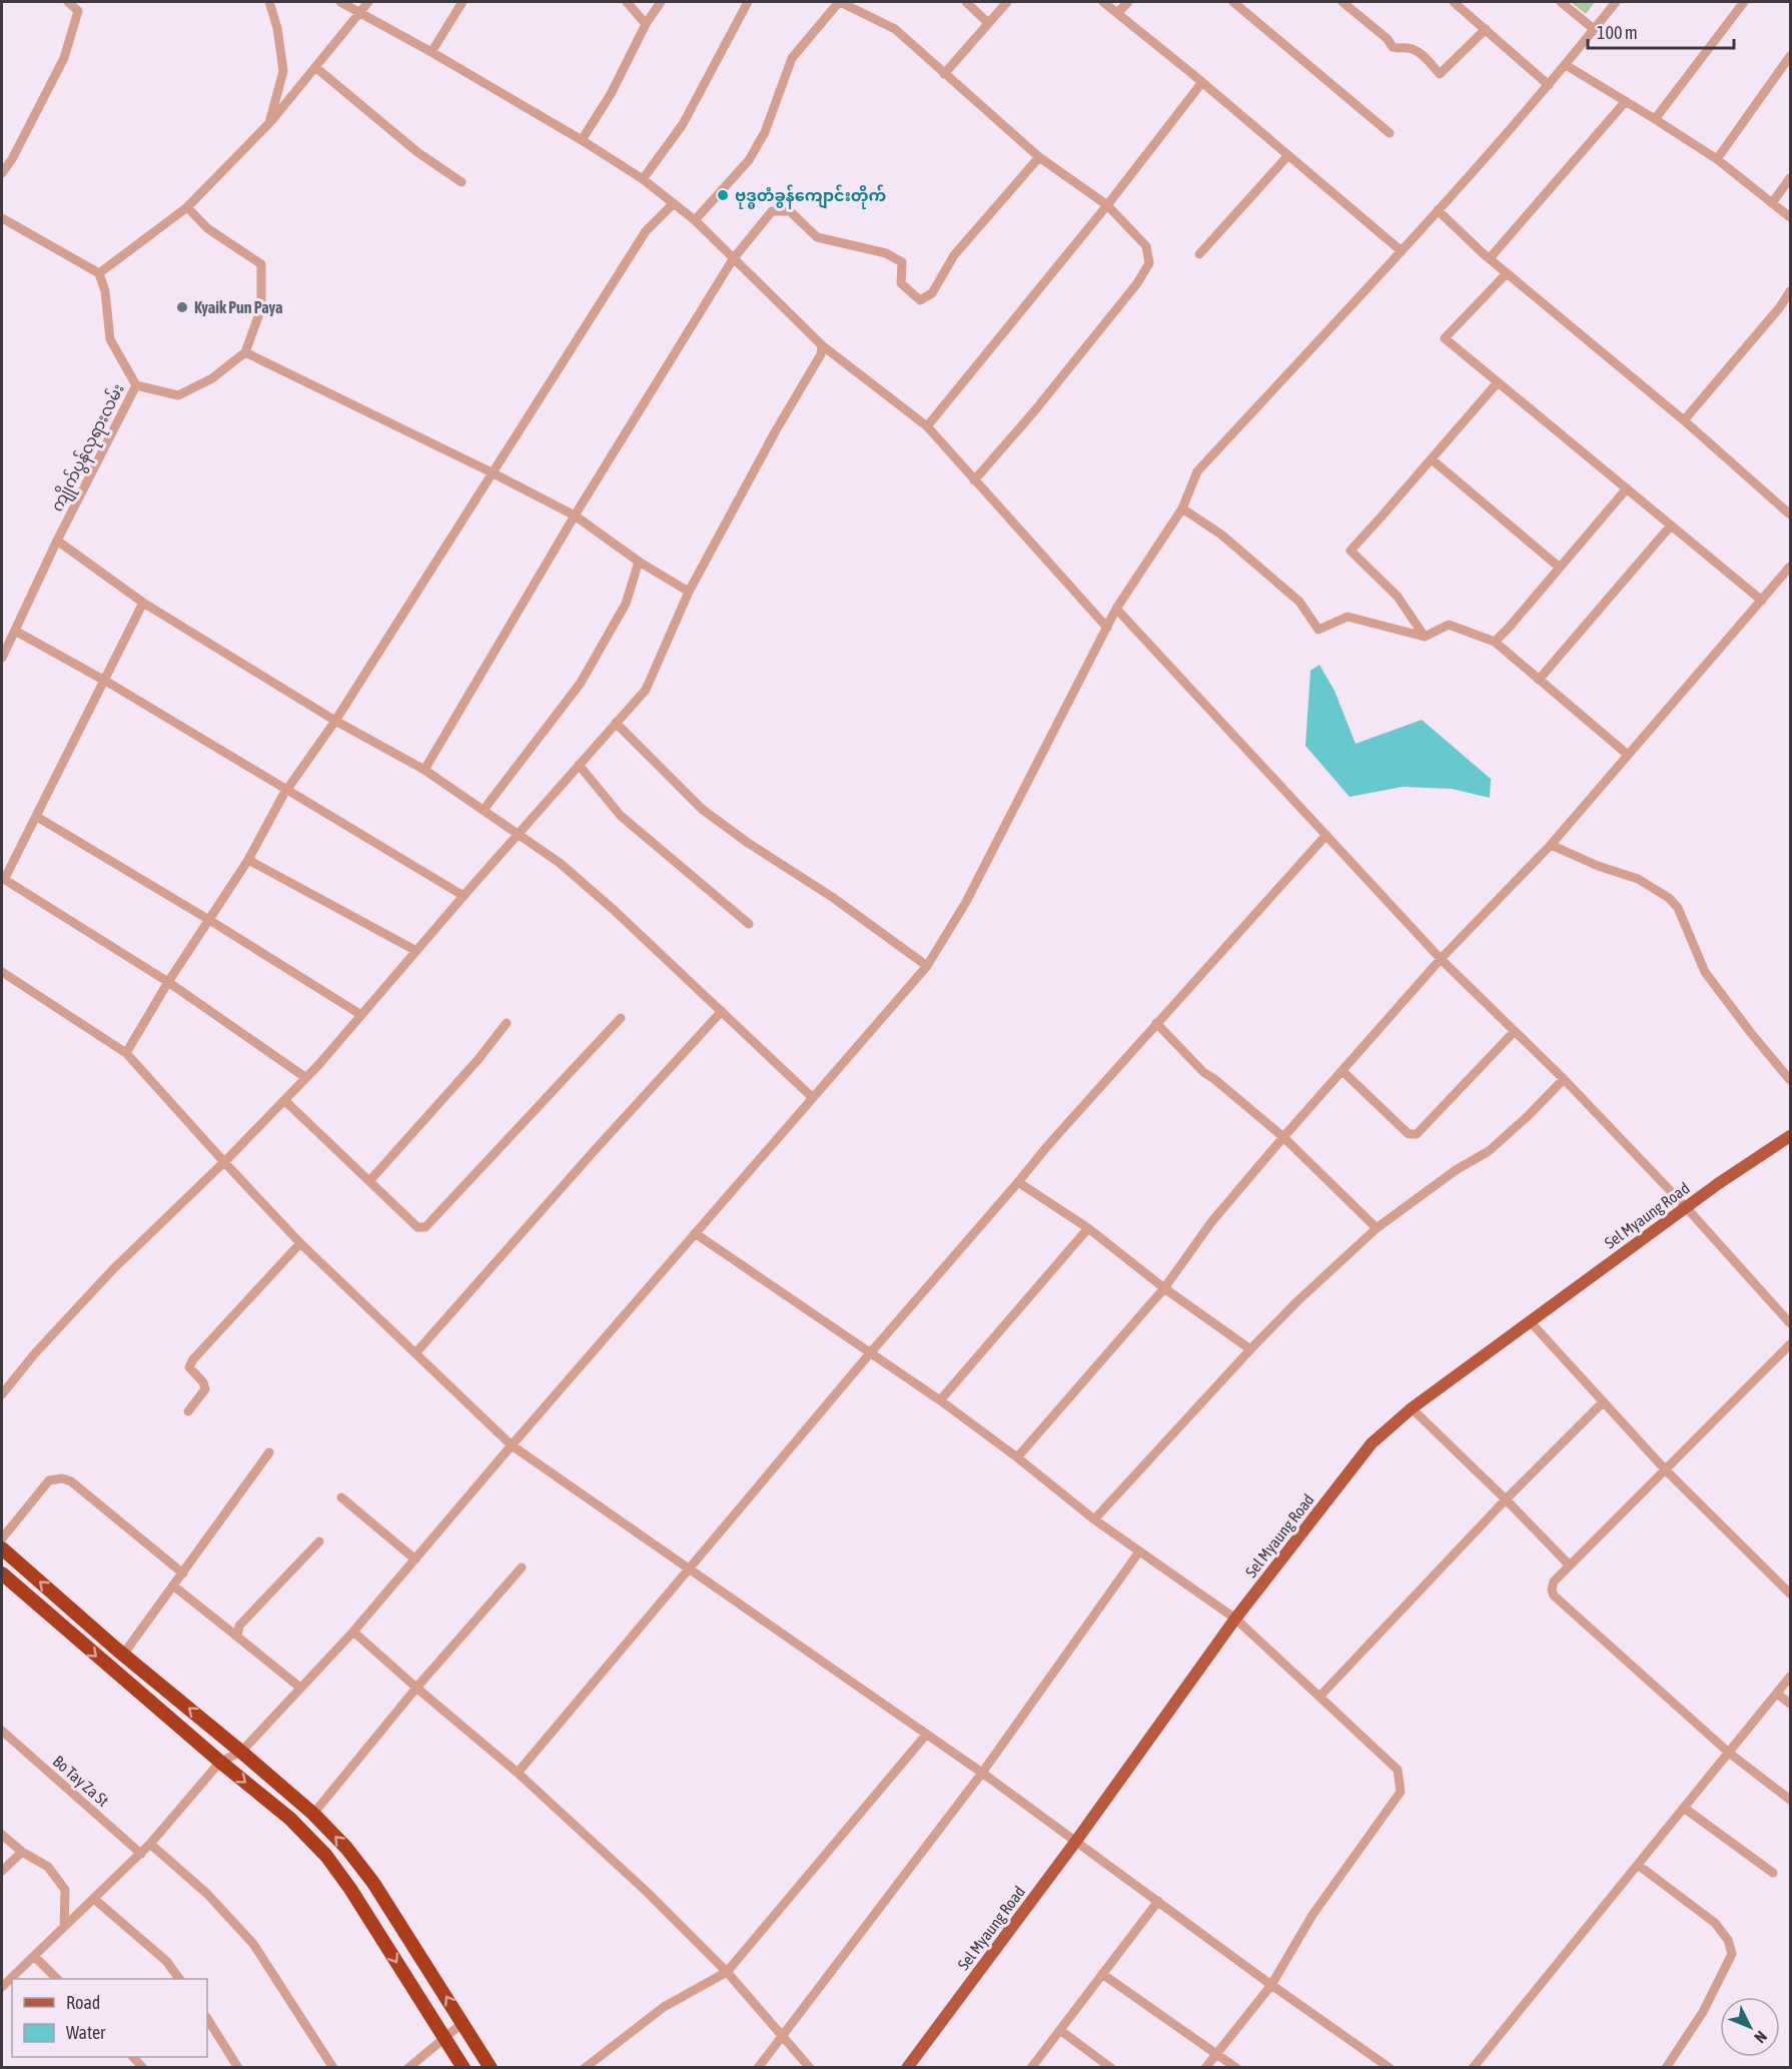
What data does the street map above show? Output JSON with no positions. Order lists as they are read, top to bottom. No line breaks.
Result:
{"streets":{"main road":["Sel Myaung Road"],"street":["ကျိုက်ပွန်လုရားလမ်း","Bo Tay Za St"]},"places":["ဗုဒ္ဓတံခွန်ကျောင်းတိုက်","Kyaik Pun Paya"],"legend":["Road","Water"],"scale_bar":"100 m","north":"bottom right"}
